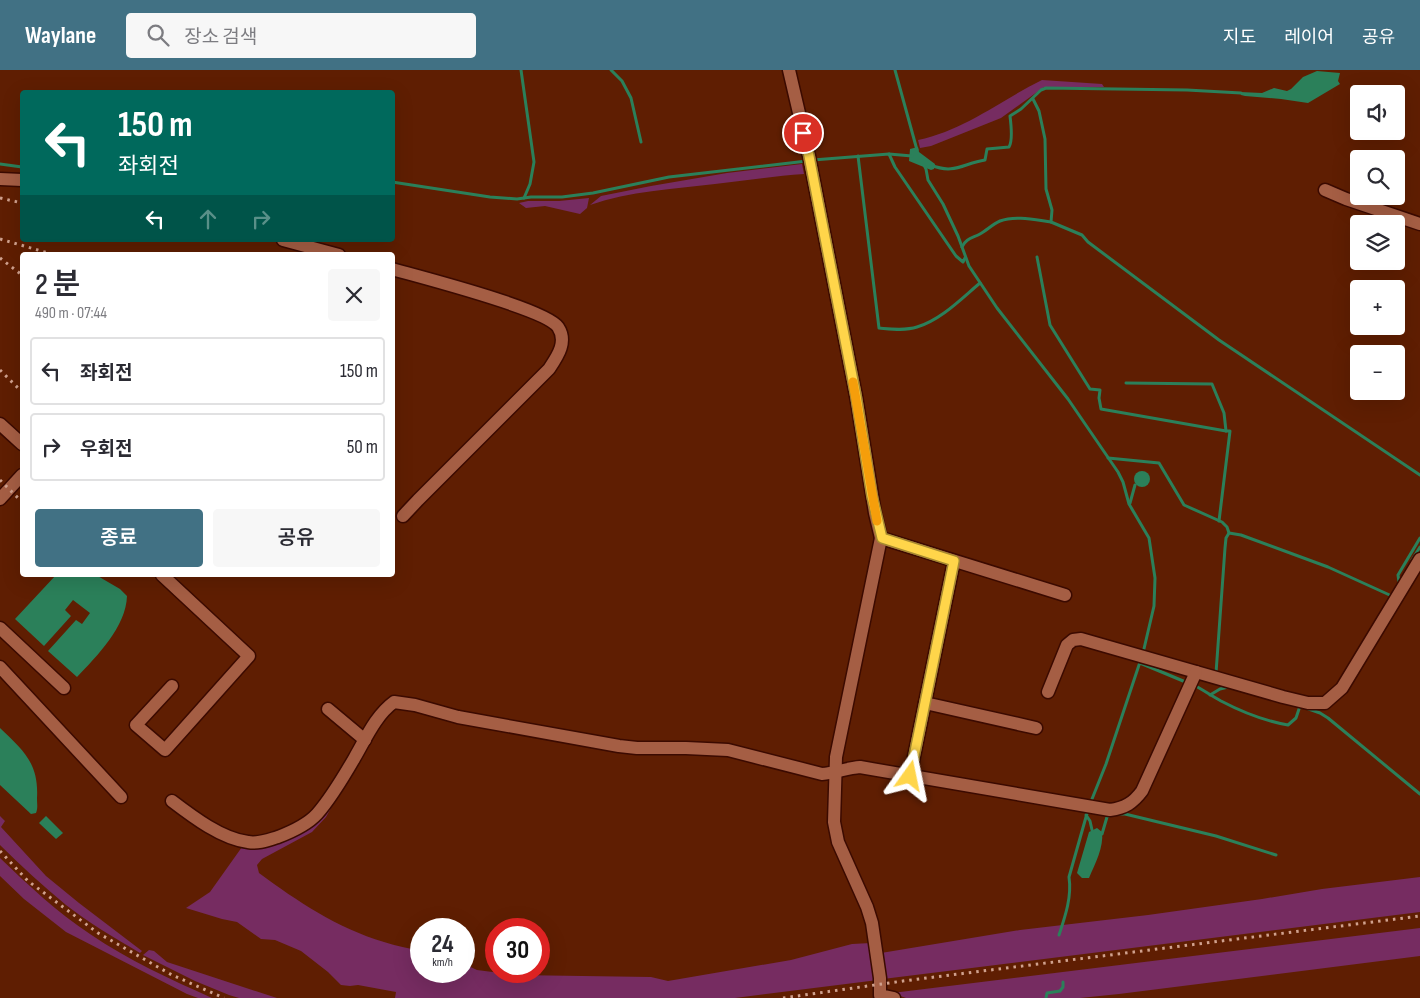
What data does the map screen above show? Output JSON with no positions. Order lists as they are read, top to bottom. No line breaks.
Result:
{"page":{"header":"Waylane","search":"장소 검색","nav":["지도","레이어","공유"],"map_buttons":["+","−"],"turn":["150 m","좌회전"],"heading":["2 분","490 m · 07:44"],"list":[{"name":"좌회전","value":"150 m"},{"name":"우회전","value":"50 m"}],"buttons":["종료","공유"],"speed":"24 km/h","limit":"30"}}
